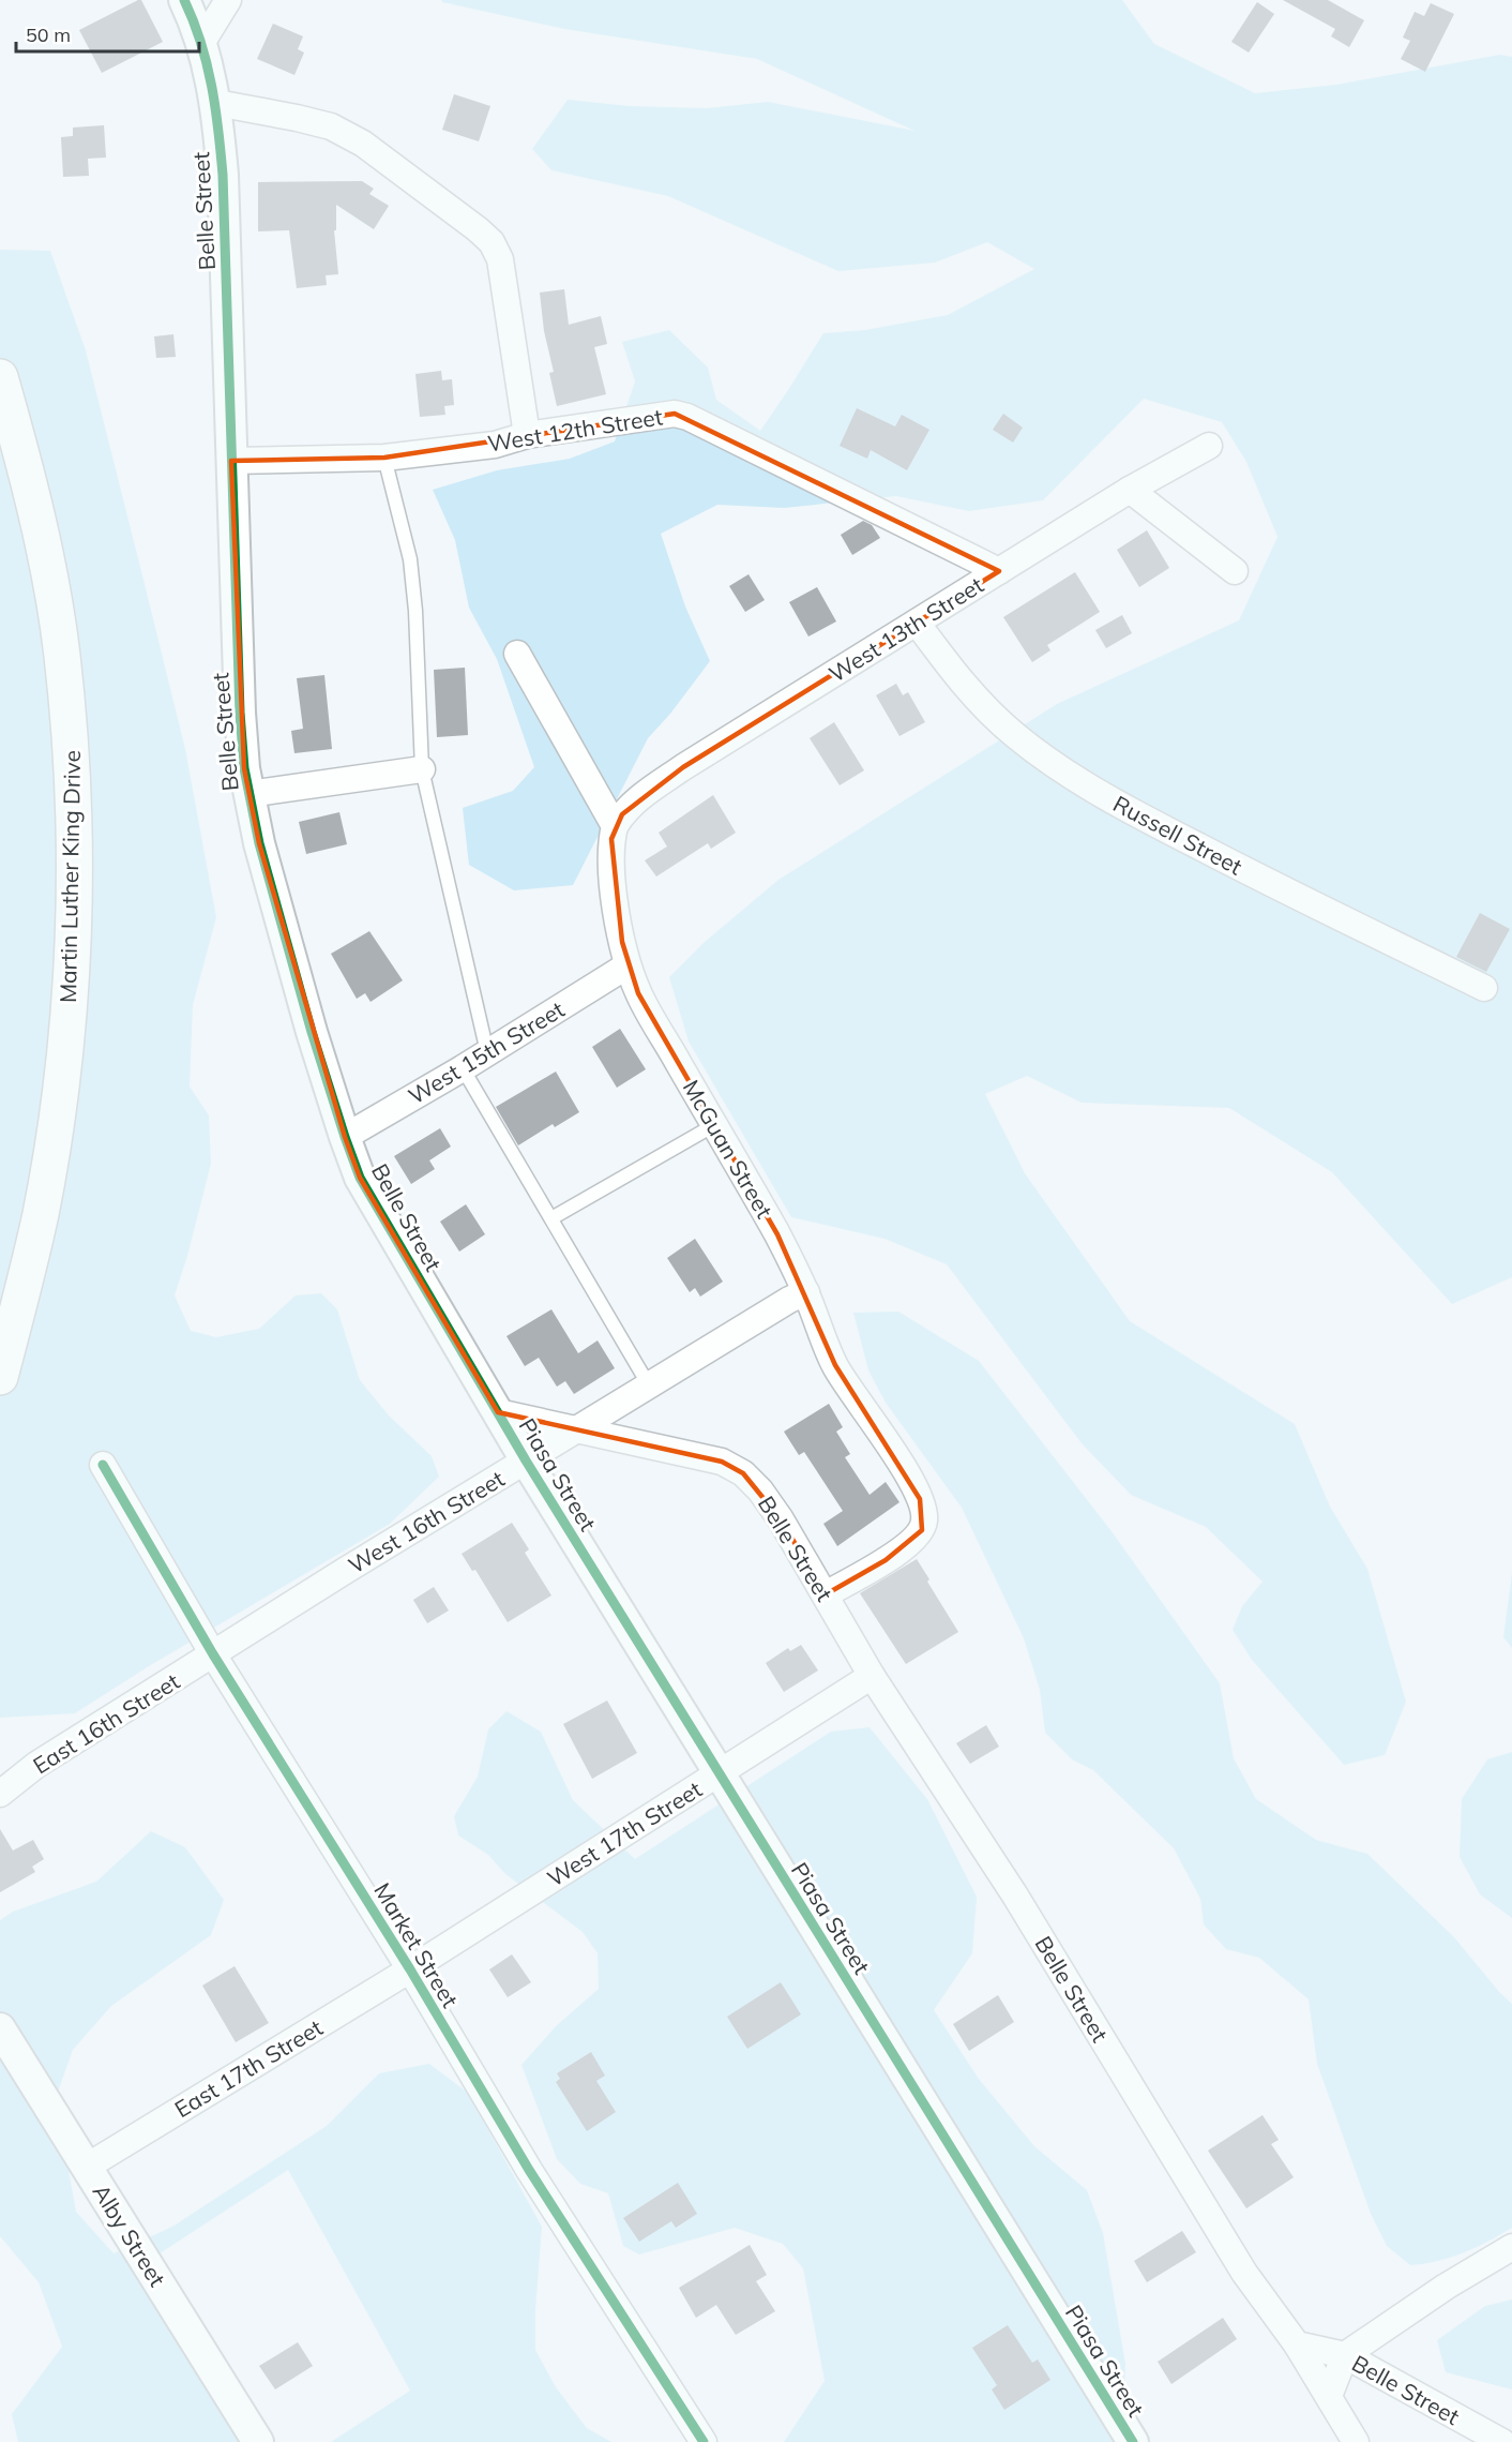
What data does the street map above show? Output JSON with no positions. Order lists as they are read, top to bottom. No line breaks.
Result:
{"streets":{"highway":["Martin Luther King Drive"],"street":["Belle Street","West 12th Street","West 13th Street","Russell Street","West 15th Street","McGuan Street","Piasa Street","West 16th Street","East 16th Street","West 17th Street","Market Street","East 17th Street","Alby Street"]},"crossings":[["Belle Street","West 12th Street"],["Belle Street","West 15th Street"],["Belle Street","McGuan Street"],["Belle Street","Piasa Street"],["Belle Street","West 16th Street"],["Belle Street","West 17th Street"],["West 12th Street","West 13th Street"],["West 13th Street","Russell Street"],["West 13th Street","McGuan Street"],["West 15th Street","McGuan Street"],["McGuan Street","West 16th Street"],["Piasa Street","West 16th Street"],["Piasa Street","West 17th Street"],["West 16th Street","East 16th Street"],["West 16th Street","Market Street"],["East 16th Street","Market Street"],["West 17th Street","Market Street"],["West 17th Street","East 17th Street"],["Market Street","East 17th Street"],["East 17th Street","Alby Street"]],"scale_bar":"50 m"}
